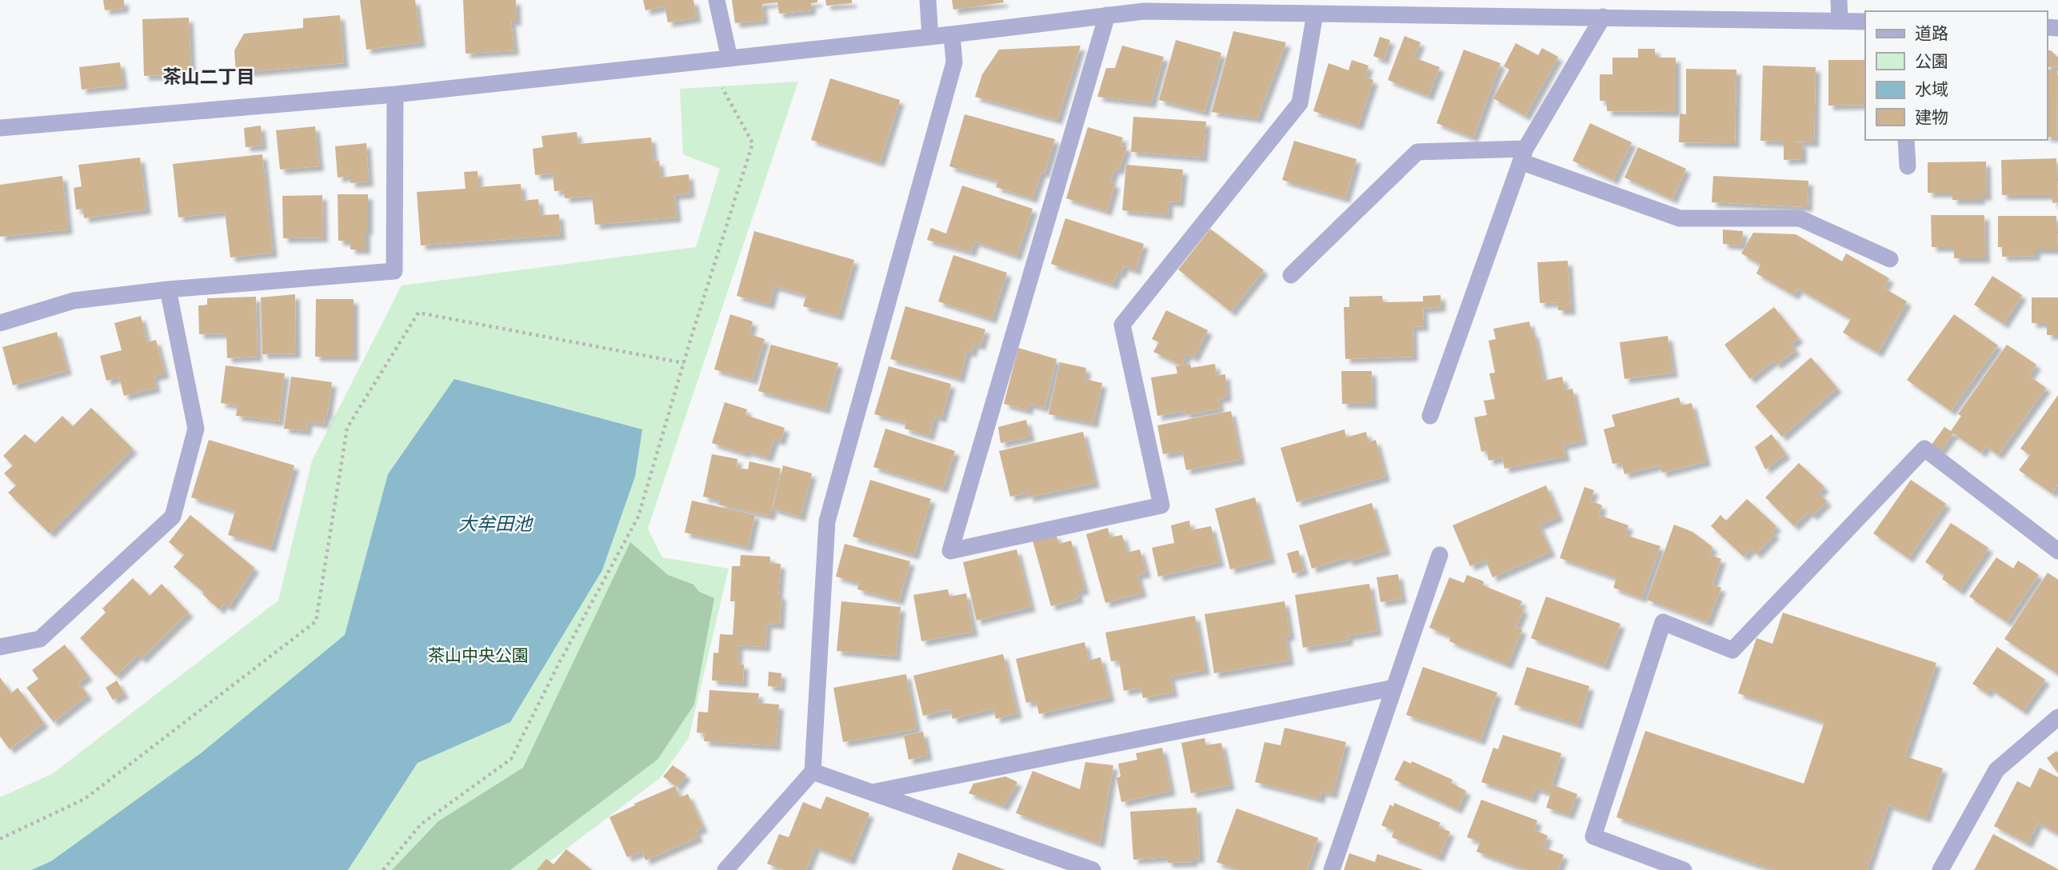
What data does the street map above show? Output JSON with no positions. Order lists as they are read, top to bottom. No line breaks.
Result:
{"districts":["茶山二丁目"],"water":["大牟田池"],"parks":["茶山中央公園"],"legend":["道路","公園","水域","建物"]}
